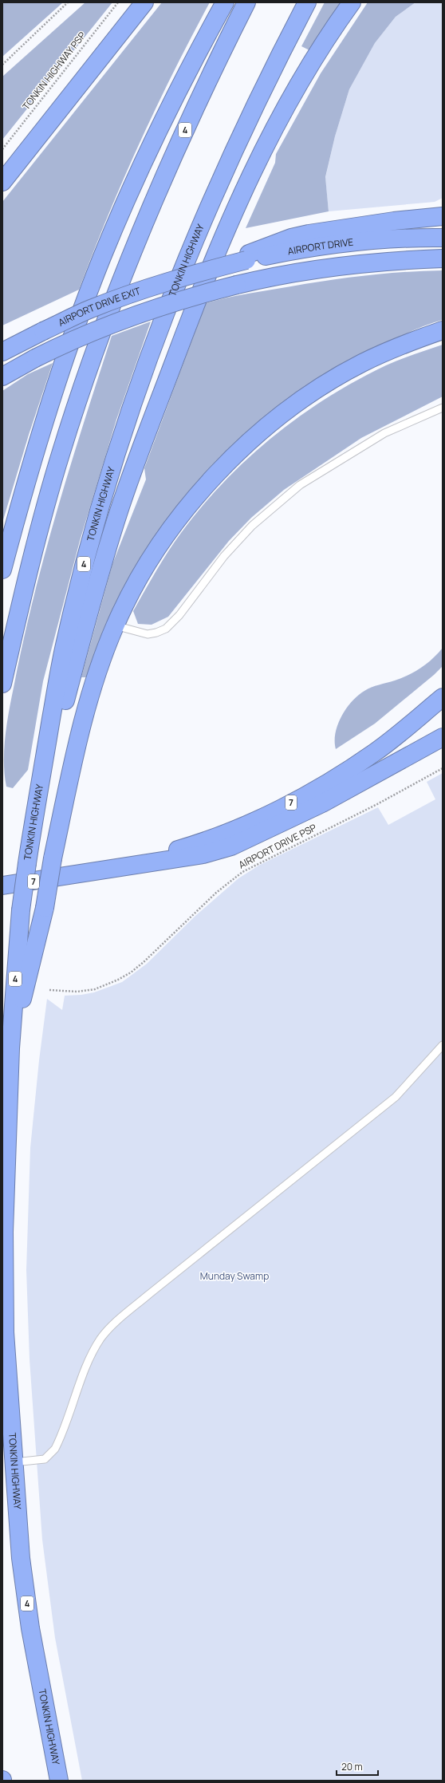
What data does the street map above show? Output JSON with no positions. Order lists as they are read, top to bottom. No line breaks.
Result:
{"streets":{"highway":["4","AIRPORT DRIVE","TONKIN HIGHWAY","AIRPORT DRIVE EXIT","7"],"path":["TONKIN HIGHWAY PSP","AIRPORT DRIVE PSP"]},"crossings":[["AIRPORT DRIVE","AIRPORT DRIVE EXIT"]],"parks":["Munday Swamp"],"scale_bar":"20 m"}
